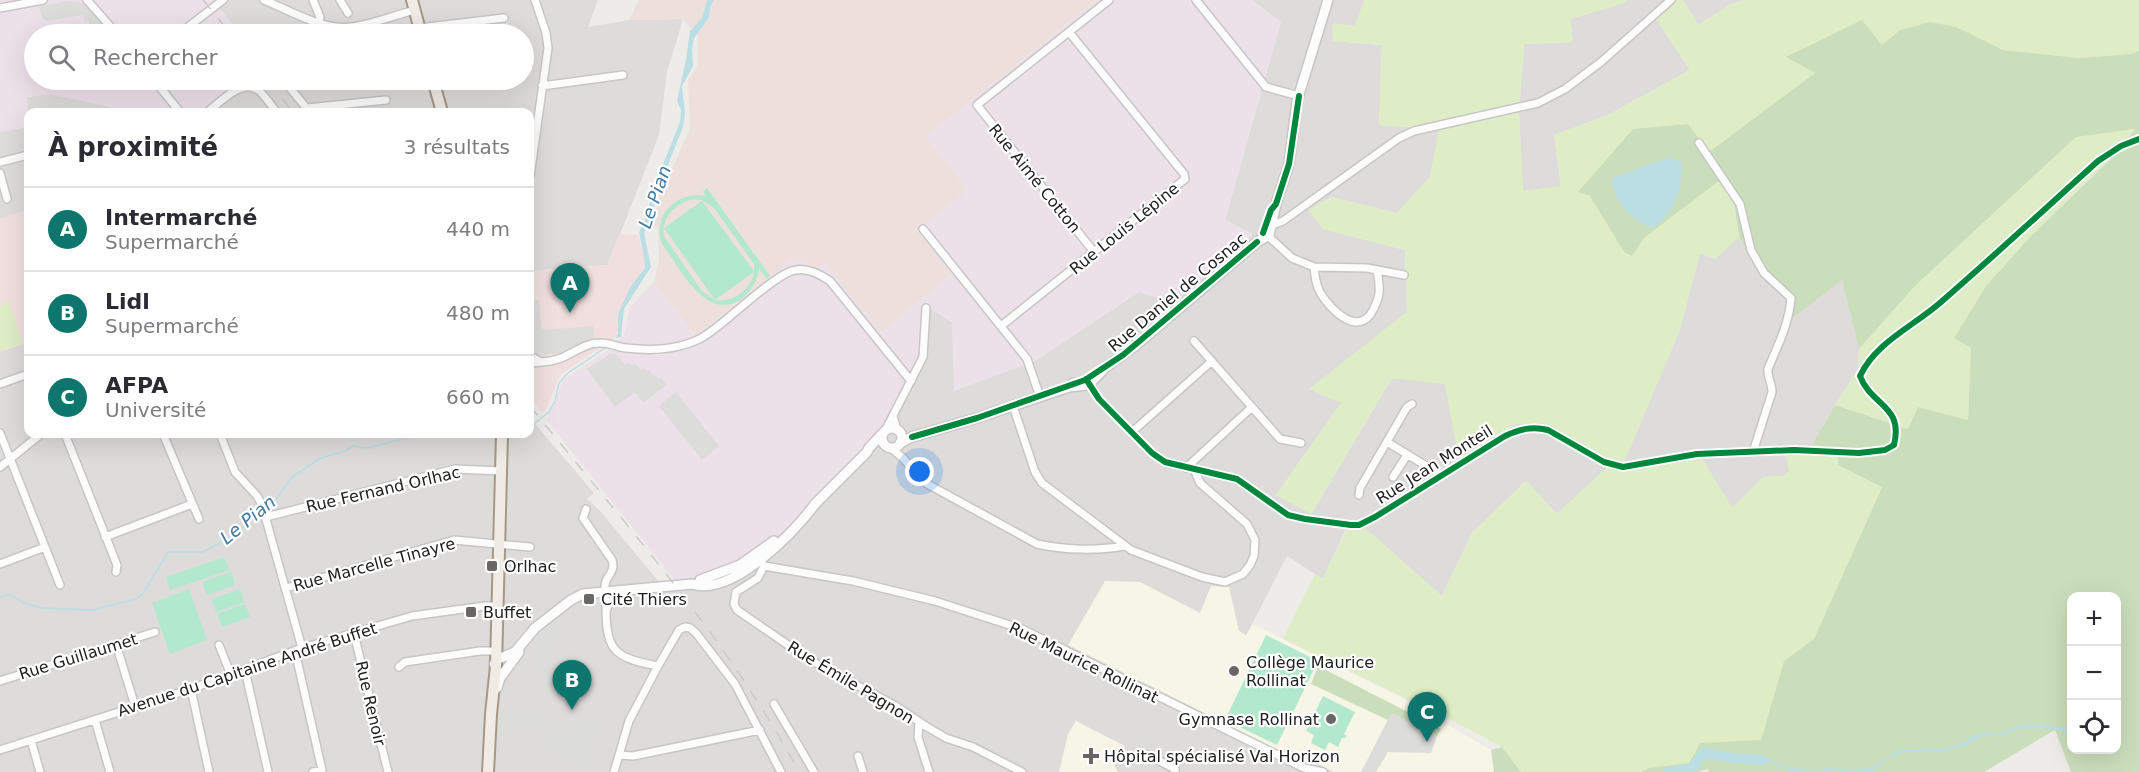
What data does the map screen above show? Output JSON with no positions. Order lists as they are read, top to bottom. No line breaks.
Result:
{"streets":{"street":["Rue Aimé Cotton","Rue Louis Lépine","Rue Daniel de Cosnac","Rue Jean Monteil","Rue Fernand Orlhac","Rue Marcelle Tinayre","Rue Guillaumet","Rue Maurice Rollinat","Avenue du Capitaine André Buffet","Rue Émile Pagnon","Rue Renoir"]},"crossings":[["Rue Aimé Cotton","Rue Louis Lépine"],["Rue Daniel de Cosnac","Rue Jean Monteil"],["Rue Maurice Rollinat","Rue Émile Pagnon"],["Avenue du Capitaine André Buffet","Rue Renoir"]],"water":["Le Pian"],"places":{"transit":["Orlhac","Cité Thiers","Buffet"],"other":["Collège Maurice Rollinat","Gymnase Rollinat"],"health":["Hôpital spécialisé Val Horizon"]},"page":{"search":"Rechercher","heading":["À proximité","3 résultats"],"list":[{"mark":"A","name":"Intermarché","note":"Supermarché","value":"440 m"},{"mark":"B","name":"Lidl","note":"Supermarché","value":"480 m"},{"mark":"C","name":"AFPA","note":"Université","value":"660 m"}],"pins":["A","B","C"],"map_buttons":["+","−"]}}
